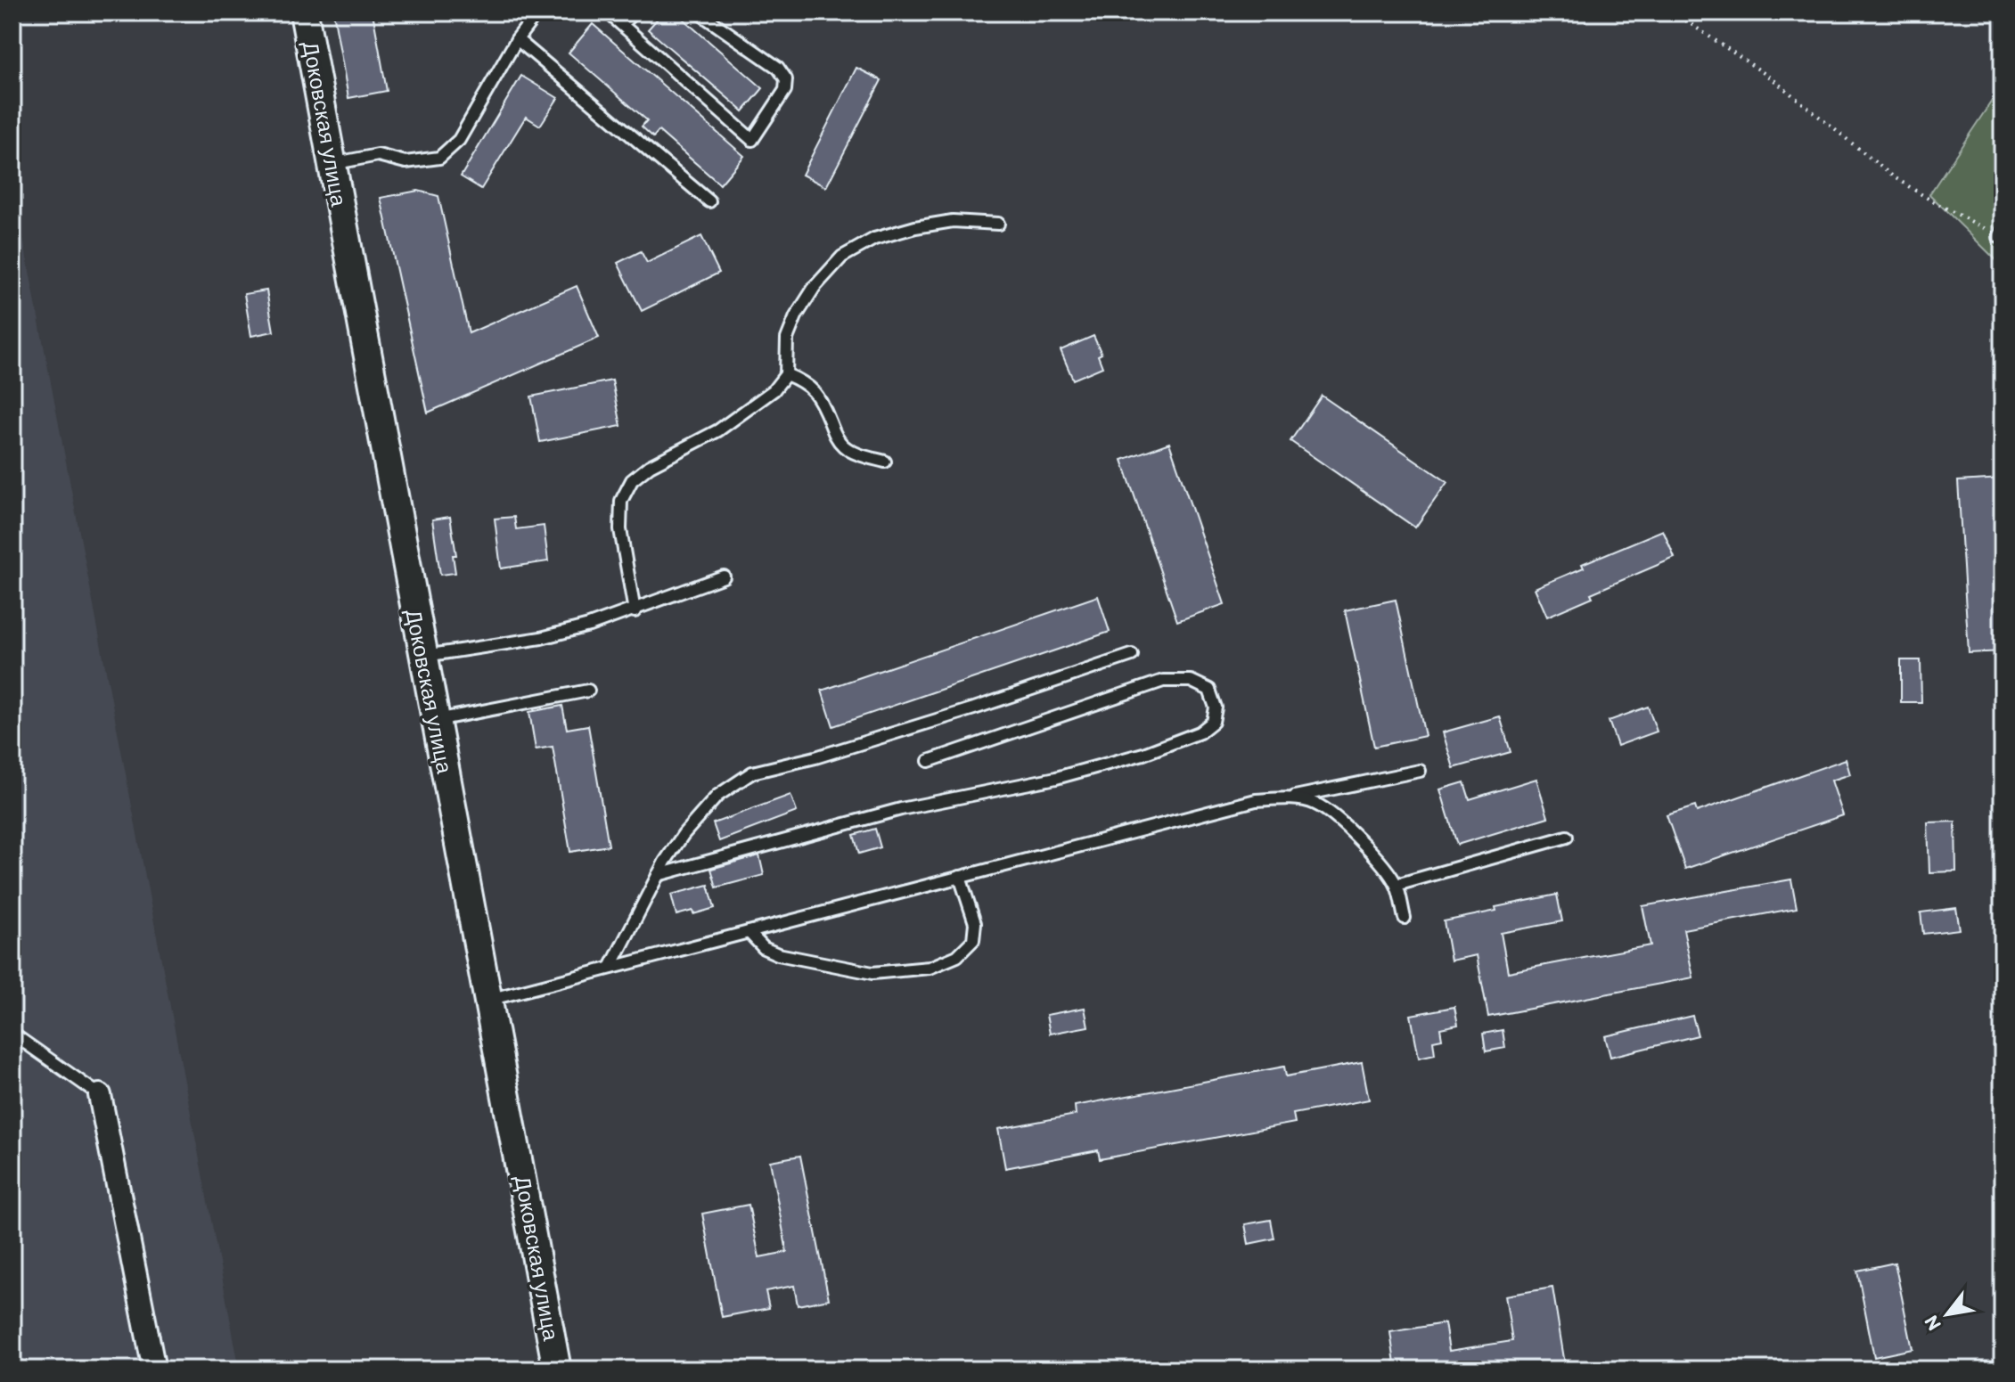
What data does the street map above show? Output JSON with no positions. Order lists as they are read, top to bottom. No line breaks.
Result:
{"streets":{"street":["Доковская улица"]},"north":"bottom left"}
